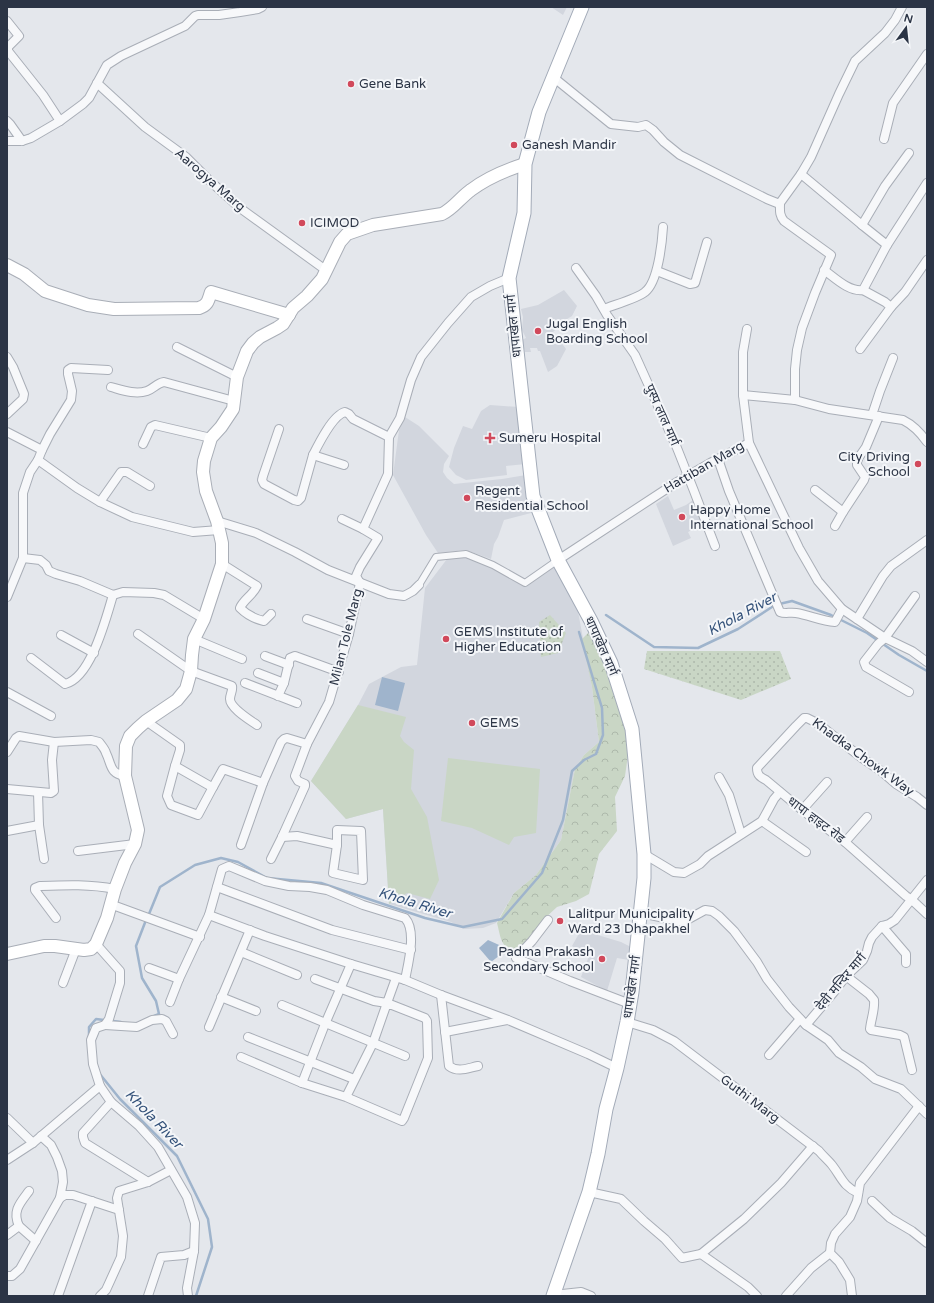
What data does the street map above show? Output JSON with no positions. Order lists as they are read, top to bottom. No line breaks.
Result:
{"streets":{"main road":["धापाखेल मार्ग"],"street":["Aarogya Marg","पुस्प लाल मार्ग","Hattiban Marg","Milan Tole Marg","Khadka Chowk Way","धापा हाइट रोड","देवी मन्दिर मार्ग","Guthi Marg"]},"crossings":[["धापाखेल मार्ग","Hattiban Marg"],["धापाखेल मार्ग","धापा हाइट रोड"],["धापाखेल मार्ग","Guthi Marg"],["पुस्प लाल मार्ग","Hattiban Marg"],["Khadka Chowk Way","धापा हाइट रोड"]],"water":["Khola River"],"places":{"other":["Gene Bank","Ganesh Mandir","ICIMOD","Jugal English Boarding School","City Driving School","Regent Residential School","Happy Home International School","GEMS Institute of Higher Education","GEMS","Lalitpur Municipality Ward 23 Dhapakhel","Padma Prakash Secondary School"],"health":["Sumeru Hospital"]},"north":"top"}
